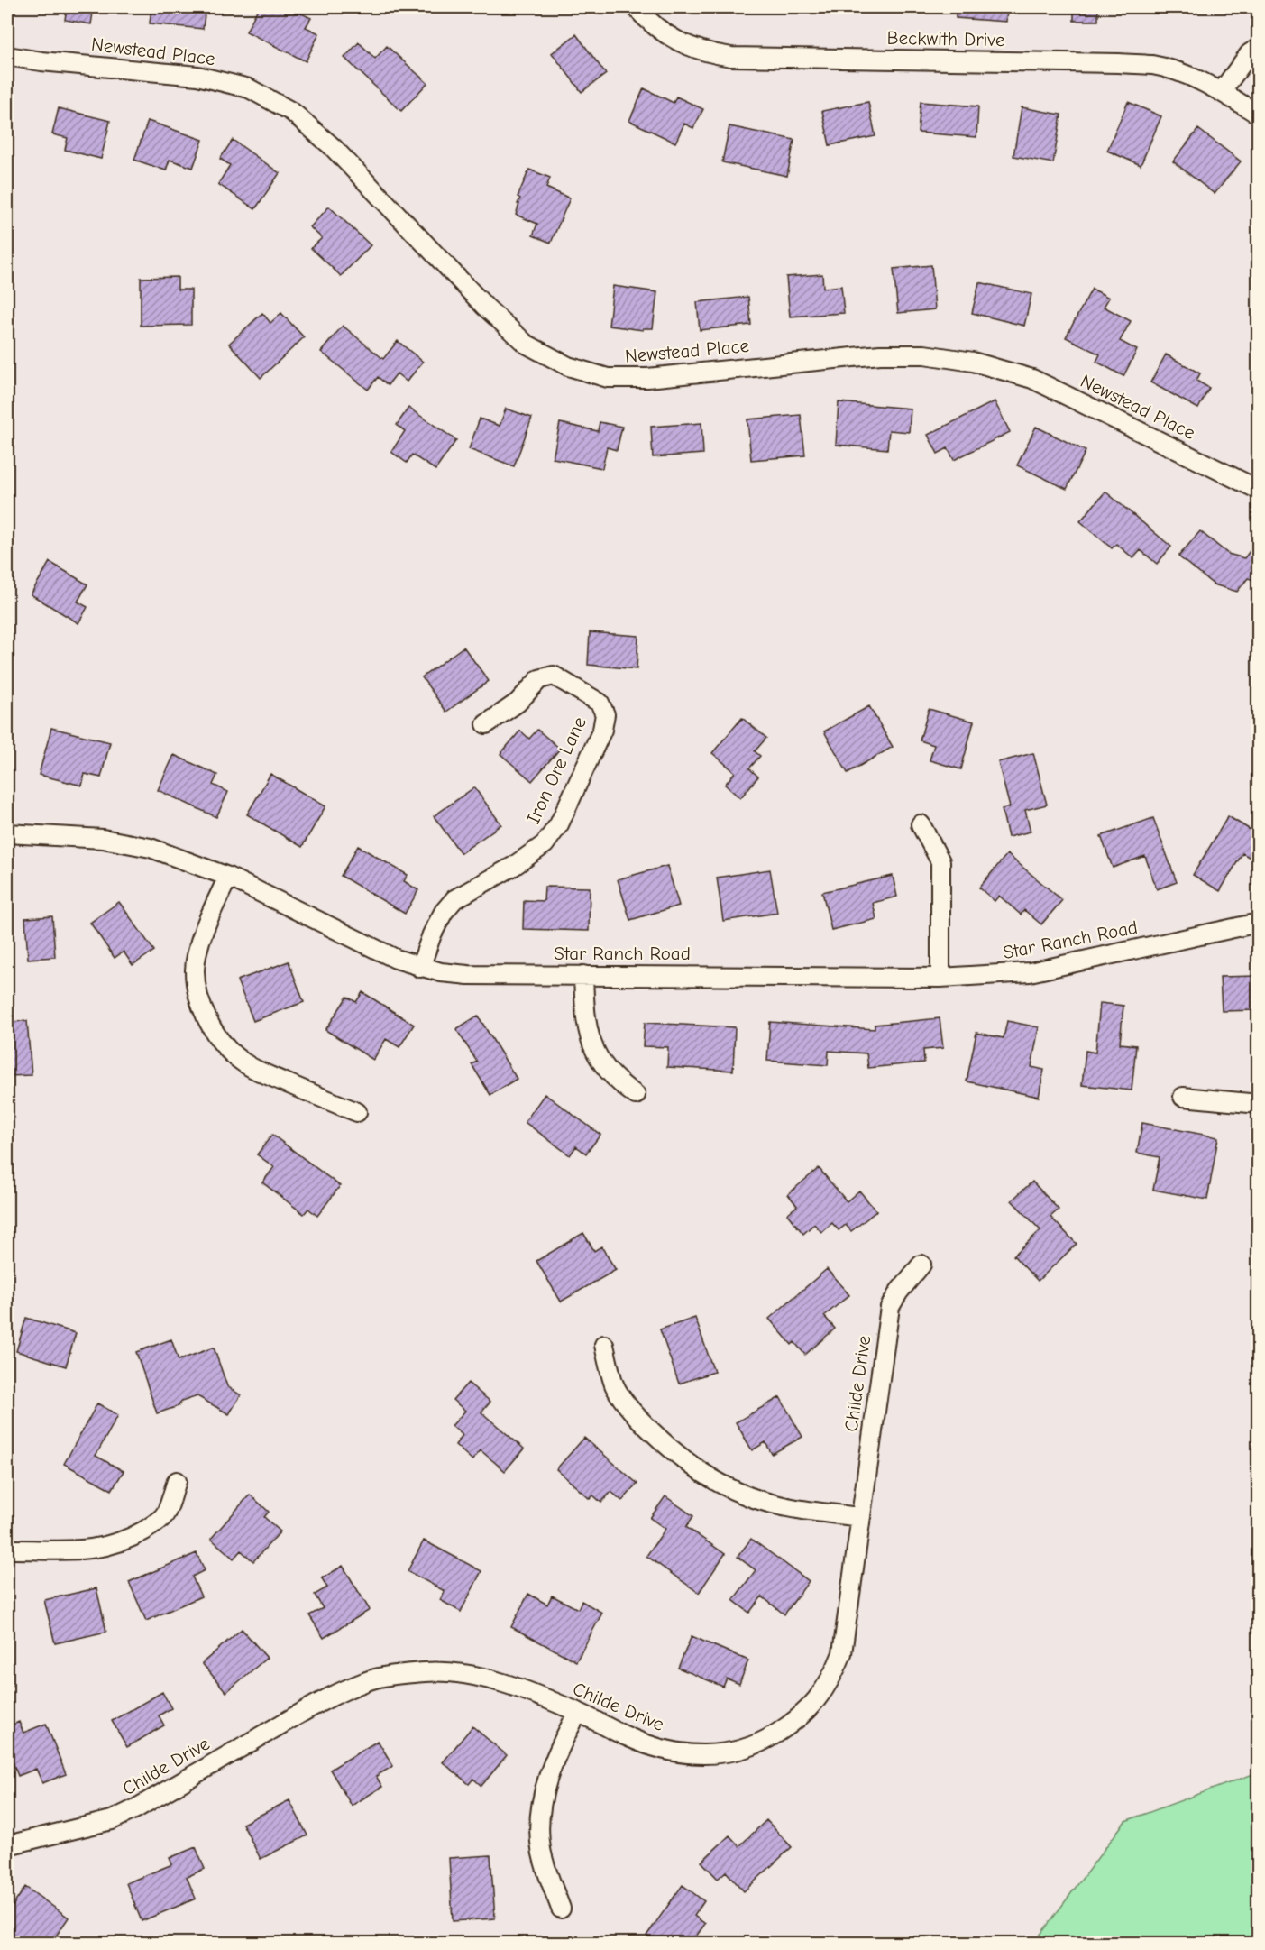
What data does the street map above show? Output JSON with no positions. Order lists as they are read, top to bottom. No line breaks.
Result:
{"streets":{"street":["Beckwith Drive","Newstead Place","Iron Ore Lane","Star Ranch Road","Childe Drive"]},"crossings":[["Iron Ore Lane","Star Ranch Road"]]}
